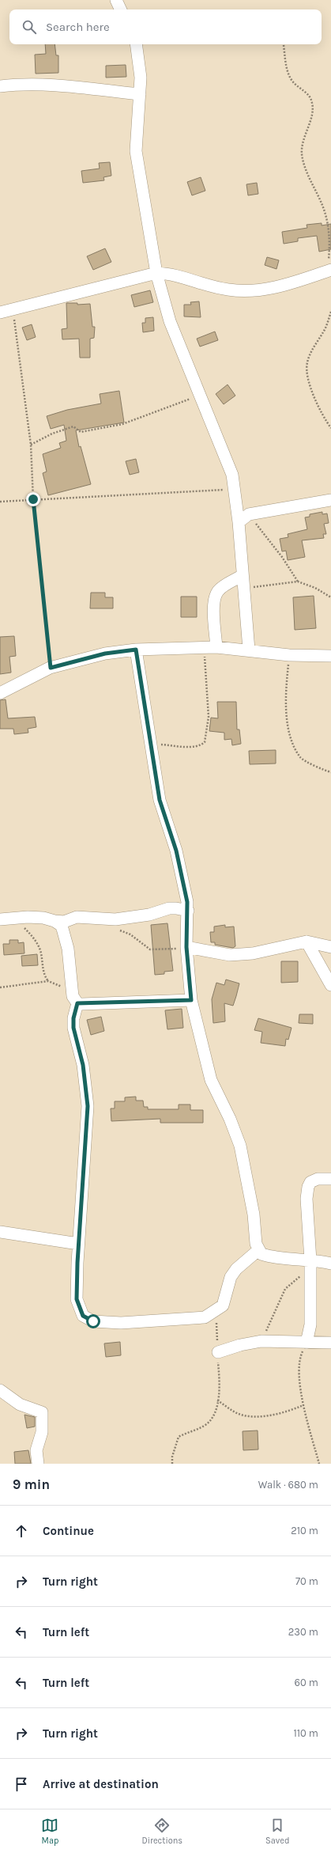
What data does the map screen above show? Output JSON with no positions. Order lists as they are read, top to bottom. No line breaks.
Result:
{"page":{"search":"Search here","heading":["9 min","Walk · 680 m"],"list":[["Continue","210 m"],["Turn right","70 m"],["Turn left","230 m"],["Turn left","60 m"],["Turn right","110 m"],"Arrive at destination"],"nav":["Map","Directions","Saved"]}}
